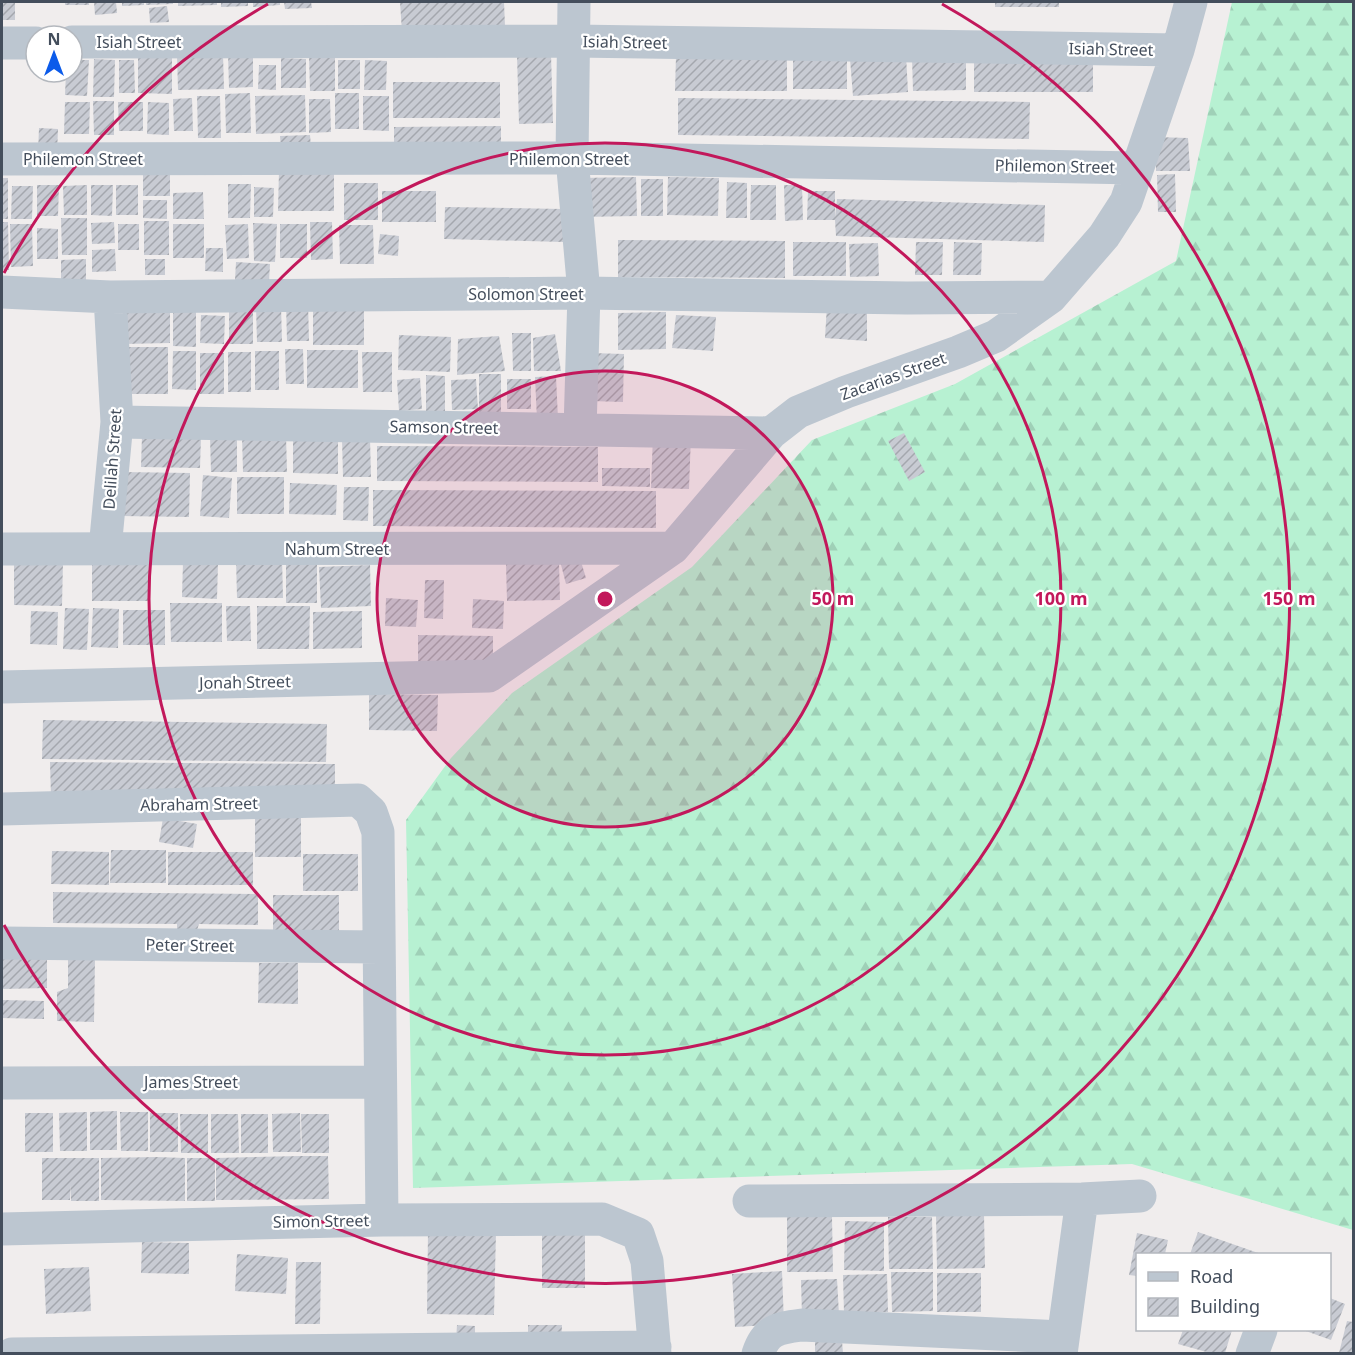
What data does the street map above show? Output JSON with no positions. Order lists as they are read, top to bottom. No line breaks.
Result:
{"streets":{"street":["Isiah Street","Philemon Street","Solomon Street","Zacarias Street","Samson Street","Delilah Street","Nahum Street","Jonah Street","Abraham Street","Peter Street","James Street","Simon Street"]},"crossings":[["Isiah Street","Zacarias Street"],["Philemon Street","Zacarias Street"],["Solomon Street","Zacarias Street"],["Solomon Street","Delilah Street"],["Zacarias Street","Samson Street"],["Zacarias Street","Nahum Street"],["Zacarias Street","Jonah Street"],["Samson Street","Delilah Street"],["Delilah Street","Nahum Street"],["Abraham Street","Peter Street"]],"legend":["Road","Building"],"north":"top","rings":["50 m","100 m","150 m"]}
